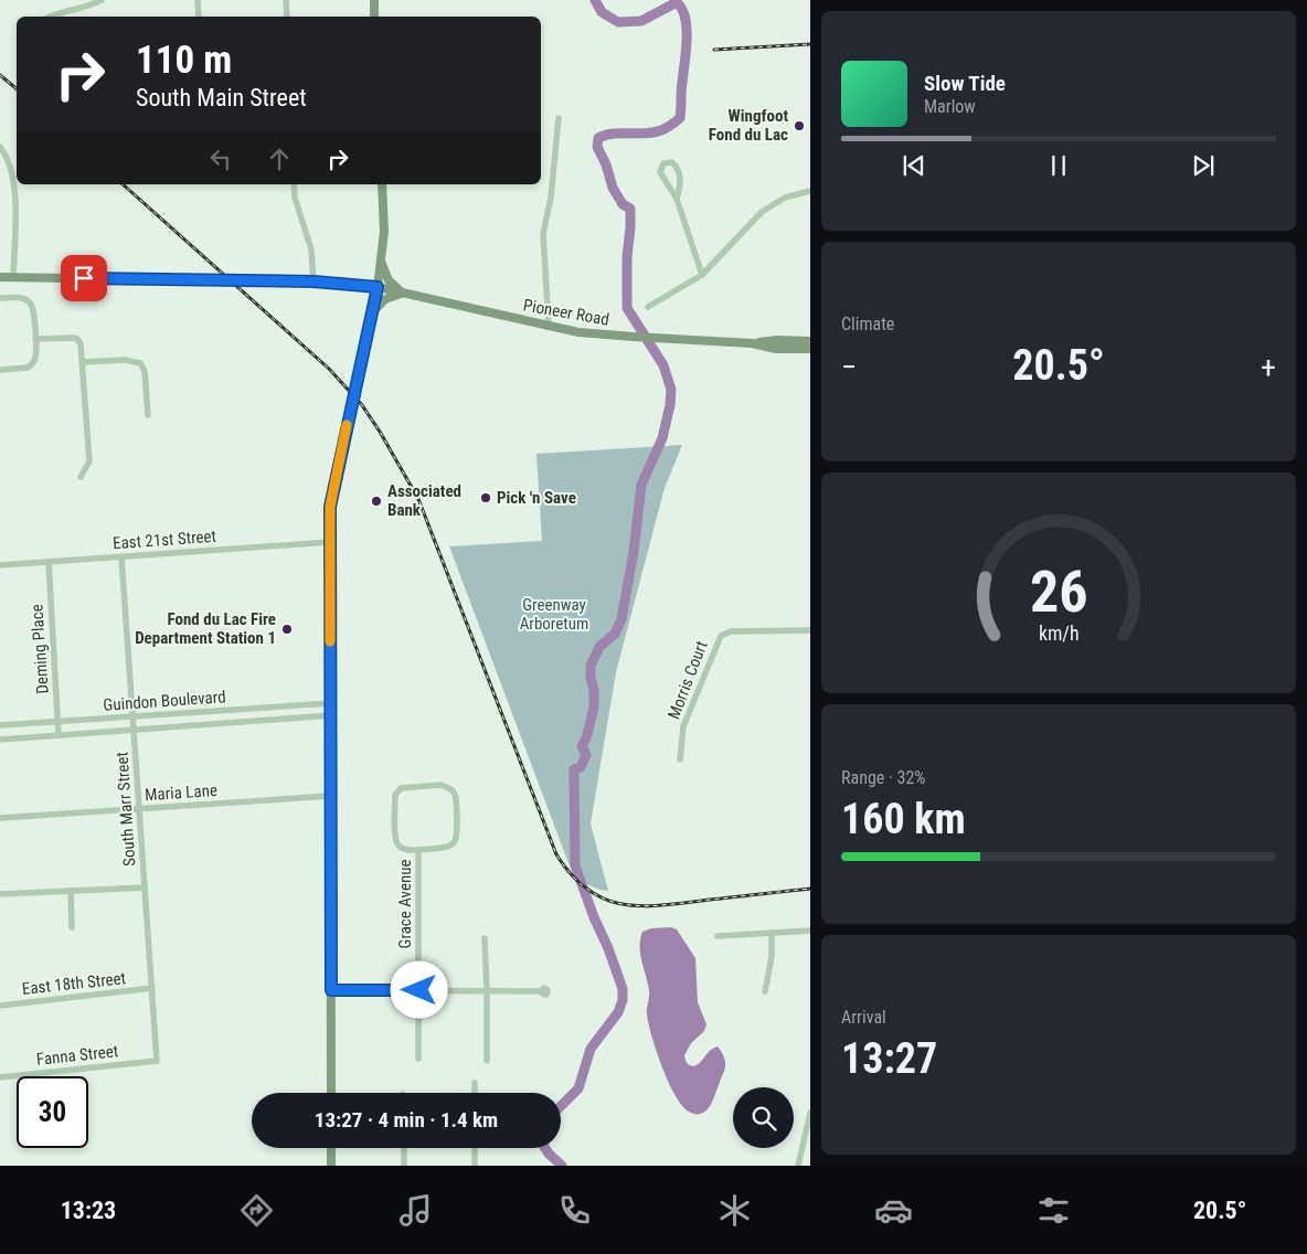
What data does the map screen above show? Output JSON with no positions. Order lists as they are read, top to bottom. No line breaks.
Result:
{"streets":{"main road":["Pioneer Road"],"street":["East 21st Street","Deming Place","Morris Court","Guindon Boulevard","Maria Lane","South Marr Street","Grace Avenue","East 18th Street","Fanna Street"]},"crossings":[["East 21st Street","Deming Place"],["East 21st Street","South Marr Street"],["Deming Place","Guindon Boulevard"],["Guindon Boulevard","South Marr Street"],["Maria Lane","South Marr Street"],["South Marr Street","East 18th Street"],["South Marr Street","Fanna Street"]],"parks":["Greenway Arboretum"],"places":["Wingfoot Fond du Lac","Pick 'n Save","Associated Bank","Fond du Lac Fire Department Station 1"],"page":{"turn":["110 m","South Main Street"],"song":["Slow Tide","Marlow"],"tile":["Climate",["Range · 32%","160 km"],["Arrival","13:27"]],"heat":["−","20.5°","+"],"limit":"30","trip":"13:27 · 4 min · 1.4 km","tabs":["13:23","20.5°"],"gauge":["26","km/h"]}}
